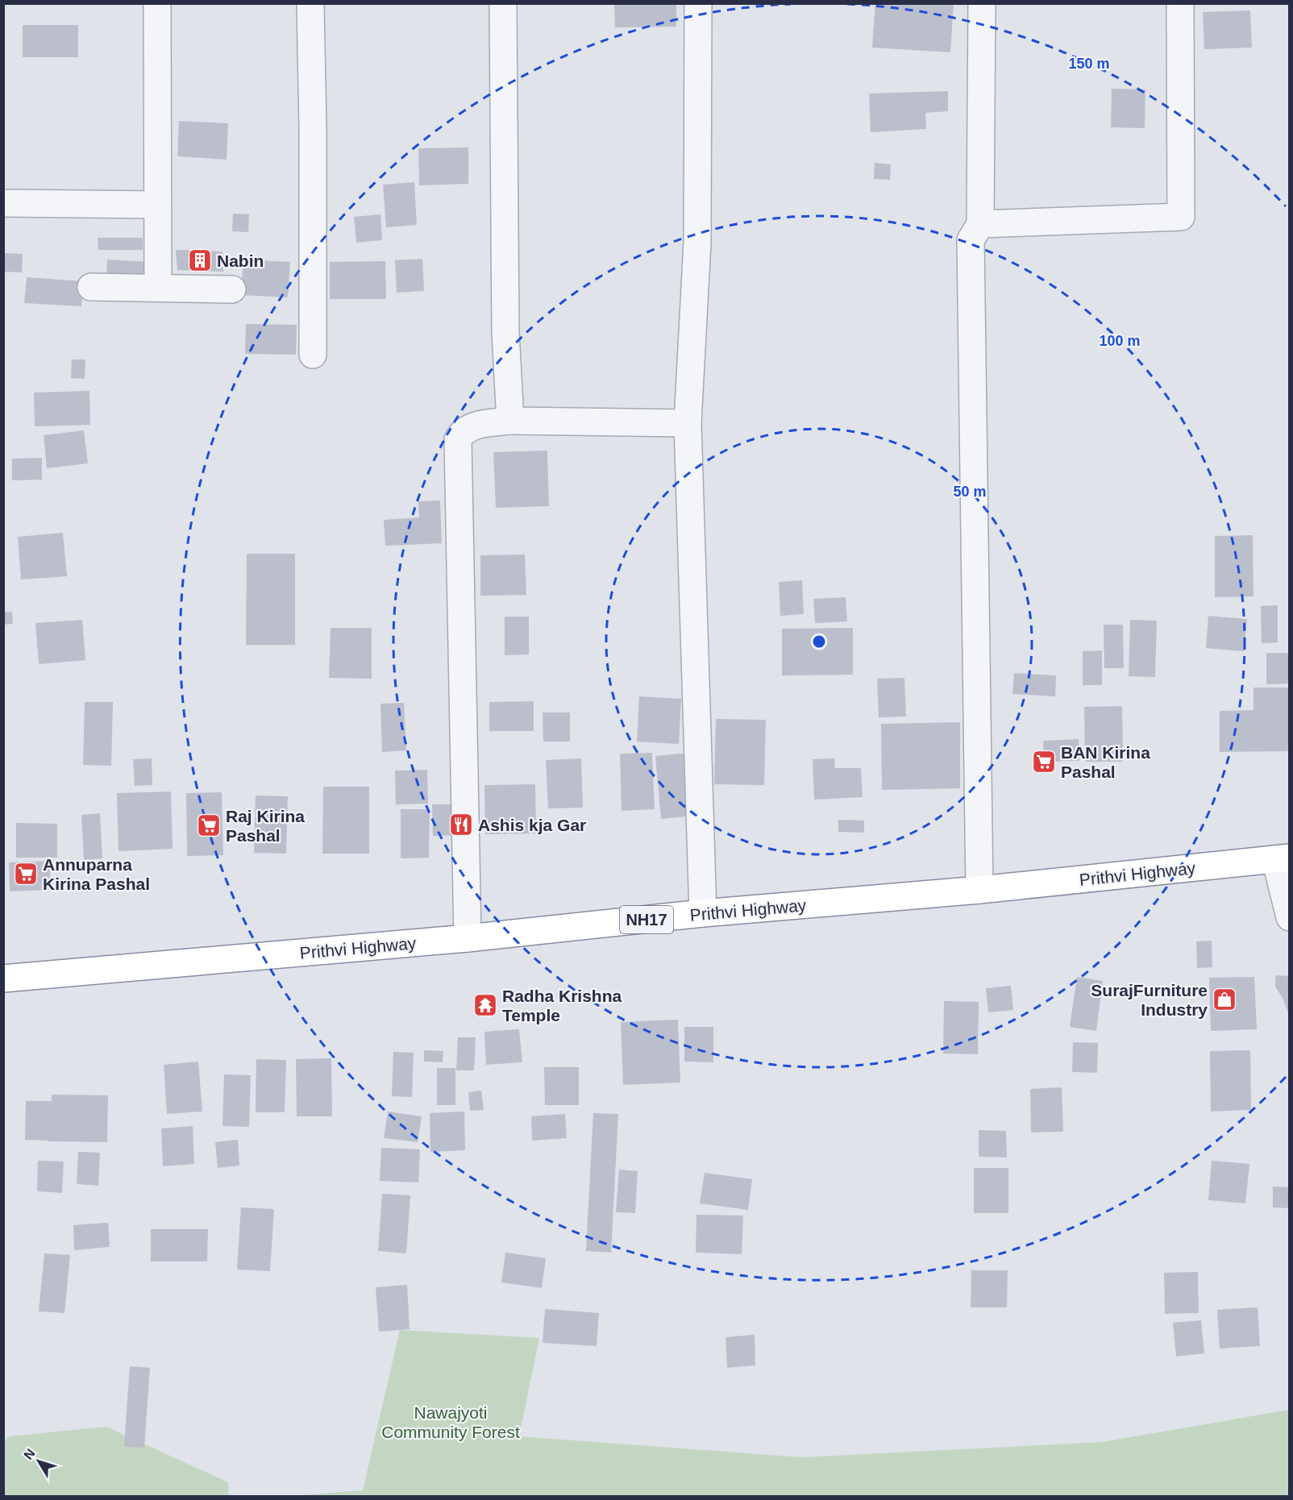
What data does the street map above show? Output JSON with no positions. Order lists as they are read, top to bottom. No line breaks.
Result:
{"streets":{"highway":["Prithvi Highway","NH17"]},"parks":["Nawajyoti Community Forest"],"places":{"building":["Nabin"],"supermarket":["BAN Kirina Pashal","Raj Kirina Pashal","Annuparna Kirina Pashal"],"restaurant":["Ashis kja Gar"],"shop":["SurajFurniture Industry"],"temple":["Radha Krishna Temple"]},"north":"top left","rings":["150 m","100 m","50 m"]}
